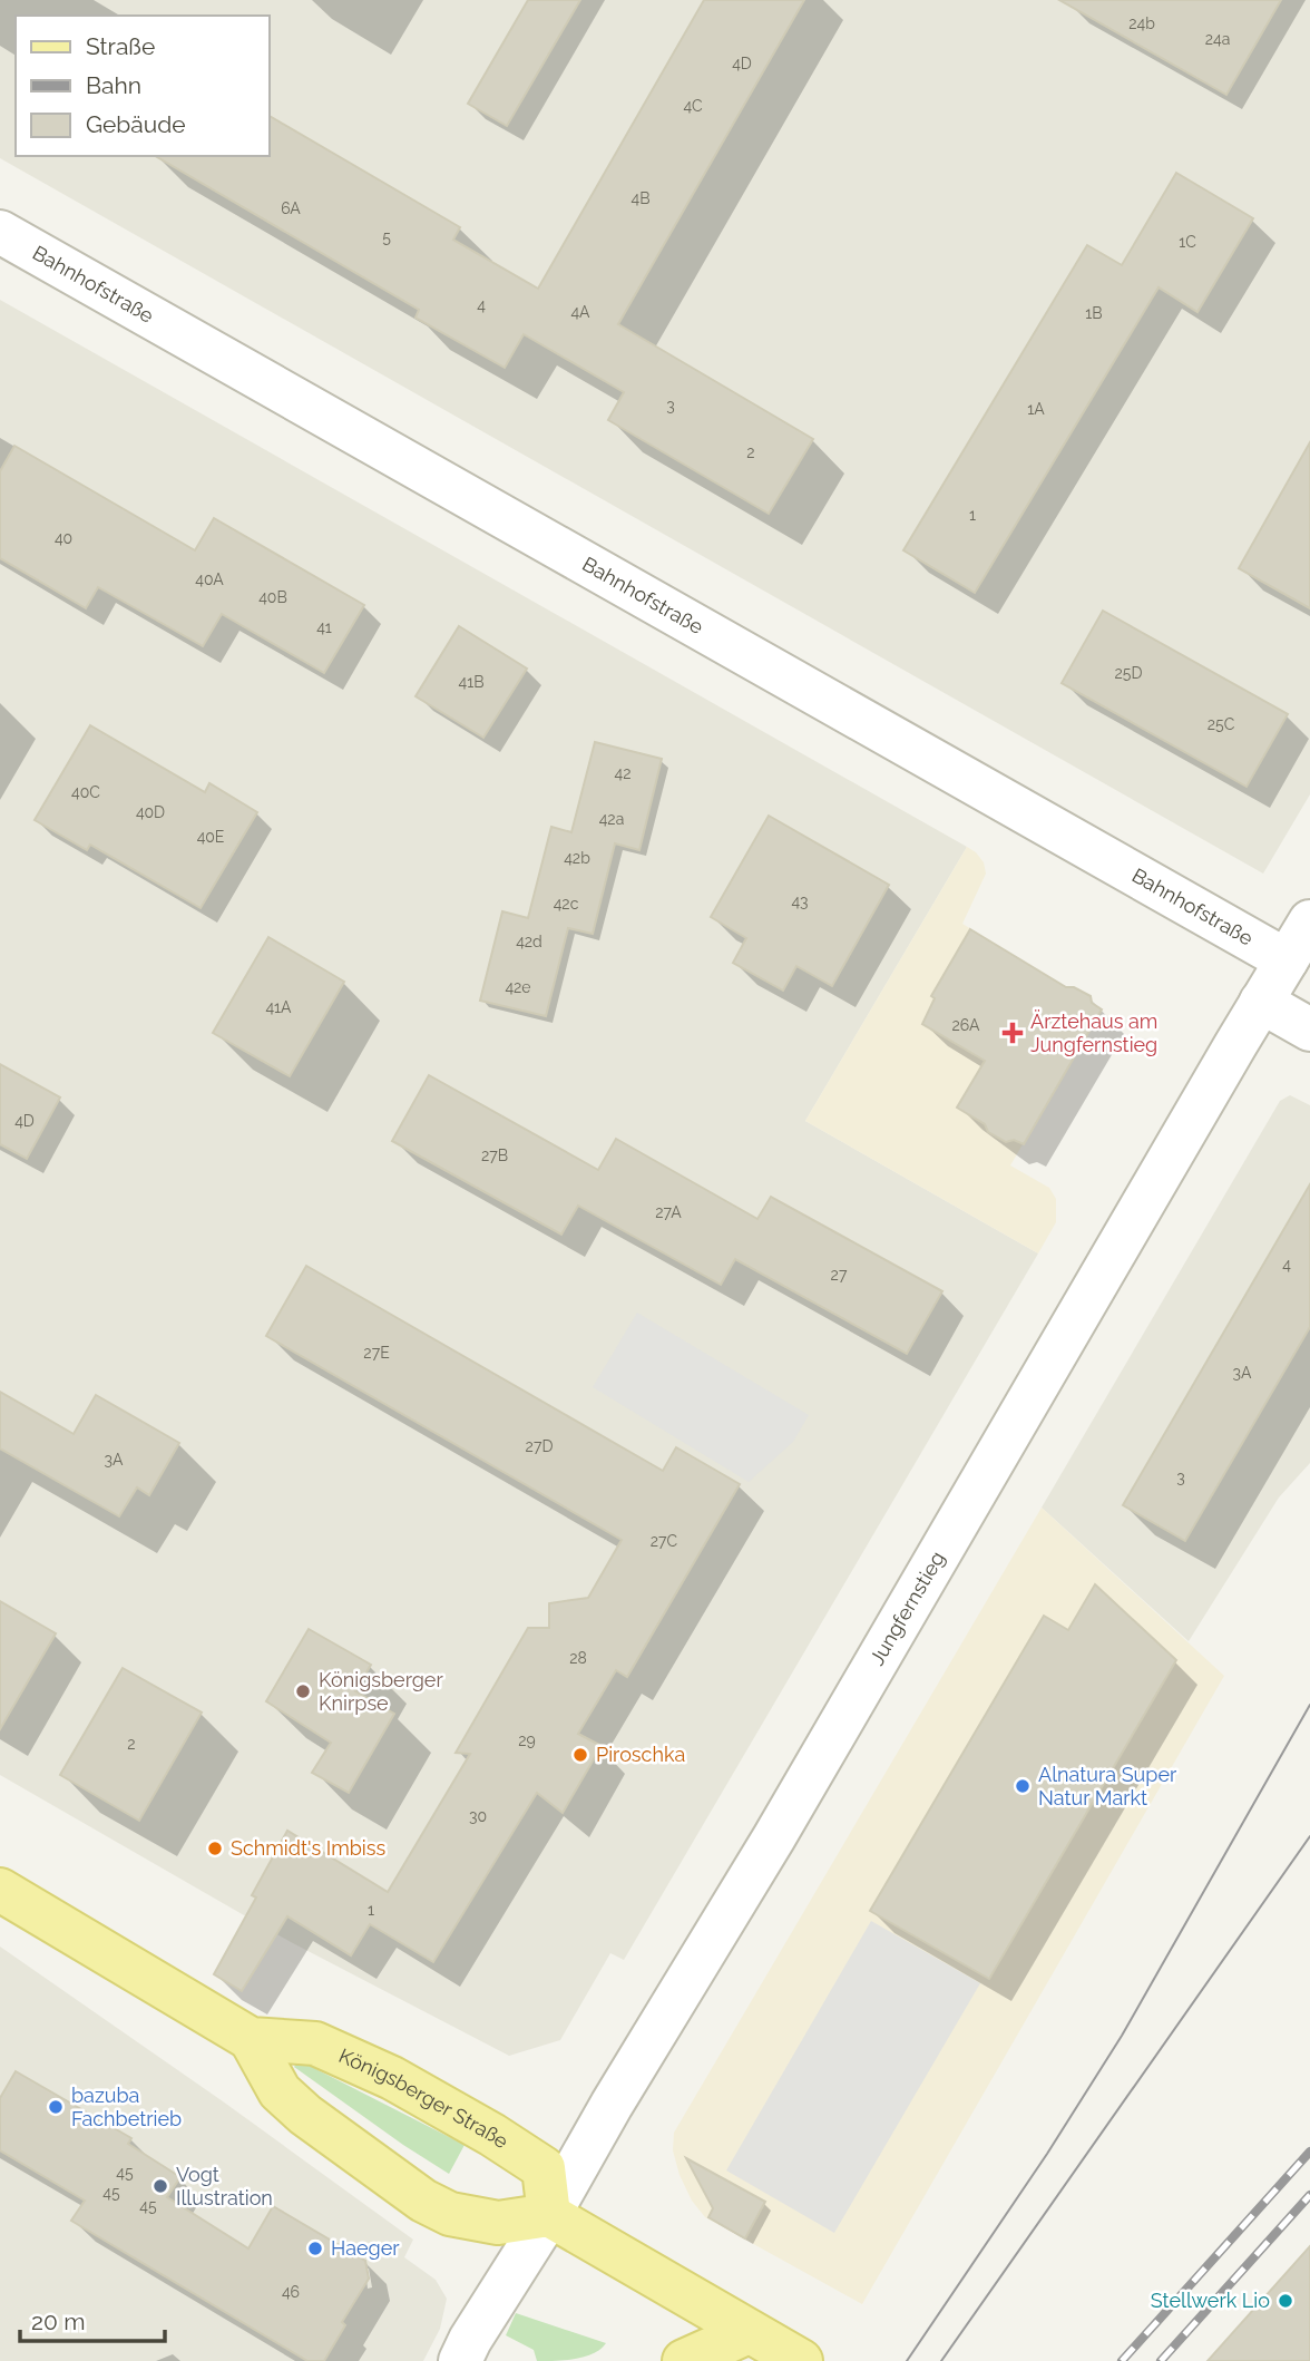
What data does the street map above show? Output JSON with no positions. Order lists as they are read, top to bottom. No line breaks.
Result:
{"streets":{"main road":["Königsberger Straße"],"street":["Bahnhofstraße","Jungfernstieg"]},"crossings":[["Bahnhofstraße","Jungfernstieg"],["Jungfernstieg","Königsberger Straße"]],"places":{"health":["Ärztehaus am Jungfernstieg"],"other":["Königsberger Knirpse","Piroschka","Alnatura Super Natur Markt","Schmidt's Imbiss","bazuba Fachbetrieb","Vogt Illustration","Haeger","Stellwerk Lio"]},"house_numbers":["24b","24a","4D","4C","4B","6A","5","1C","4","4A","1B","3","1A","2","1","40","40A","40B","41","25D","41B","25C","42","40C","40D","42a","40E","42b","43","42c","42d","42e","41A","26A","4D","27B","27A","4","27","27E","3A","27D","3A","3","27C","28","29","2","30","1","45","45","45","46"],"legend":["Straße","Bahn","Gebäude"],"scale_bar":"20 m"}
